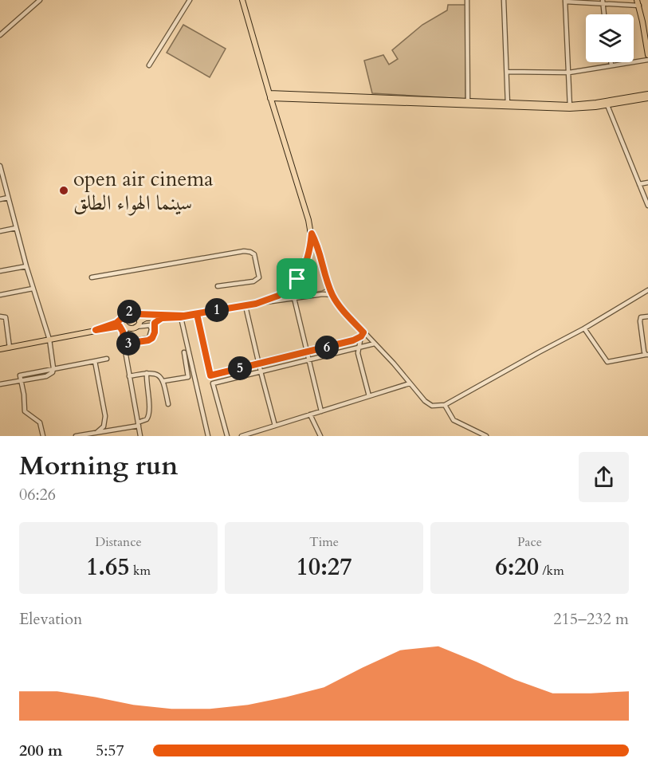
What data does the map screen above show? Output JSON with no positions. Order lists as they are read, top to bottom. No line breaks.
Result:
{"places":["open air cinema سينما الهواء الطلق"],"page":{"pins":["1","2","3","6","5"],"heading":["Morning run","06:26"],"stats":[["Distance","1.65 km"],["Time","10:27"],["Pace","6:20 /km"]],"chart":["Elevation","215–232 m"],"list":[{"name":"200 m","note":"5:57"}]}}
